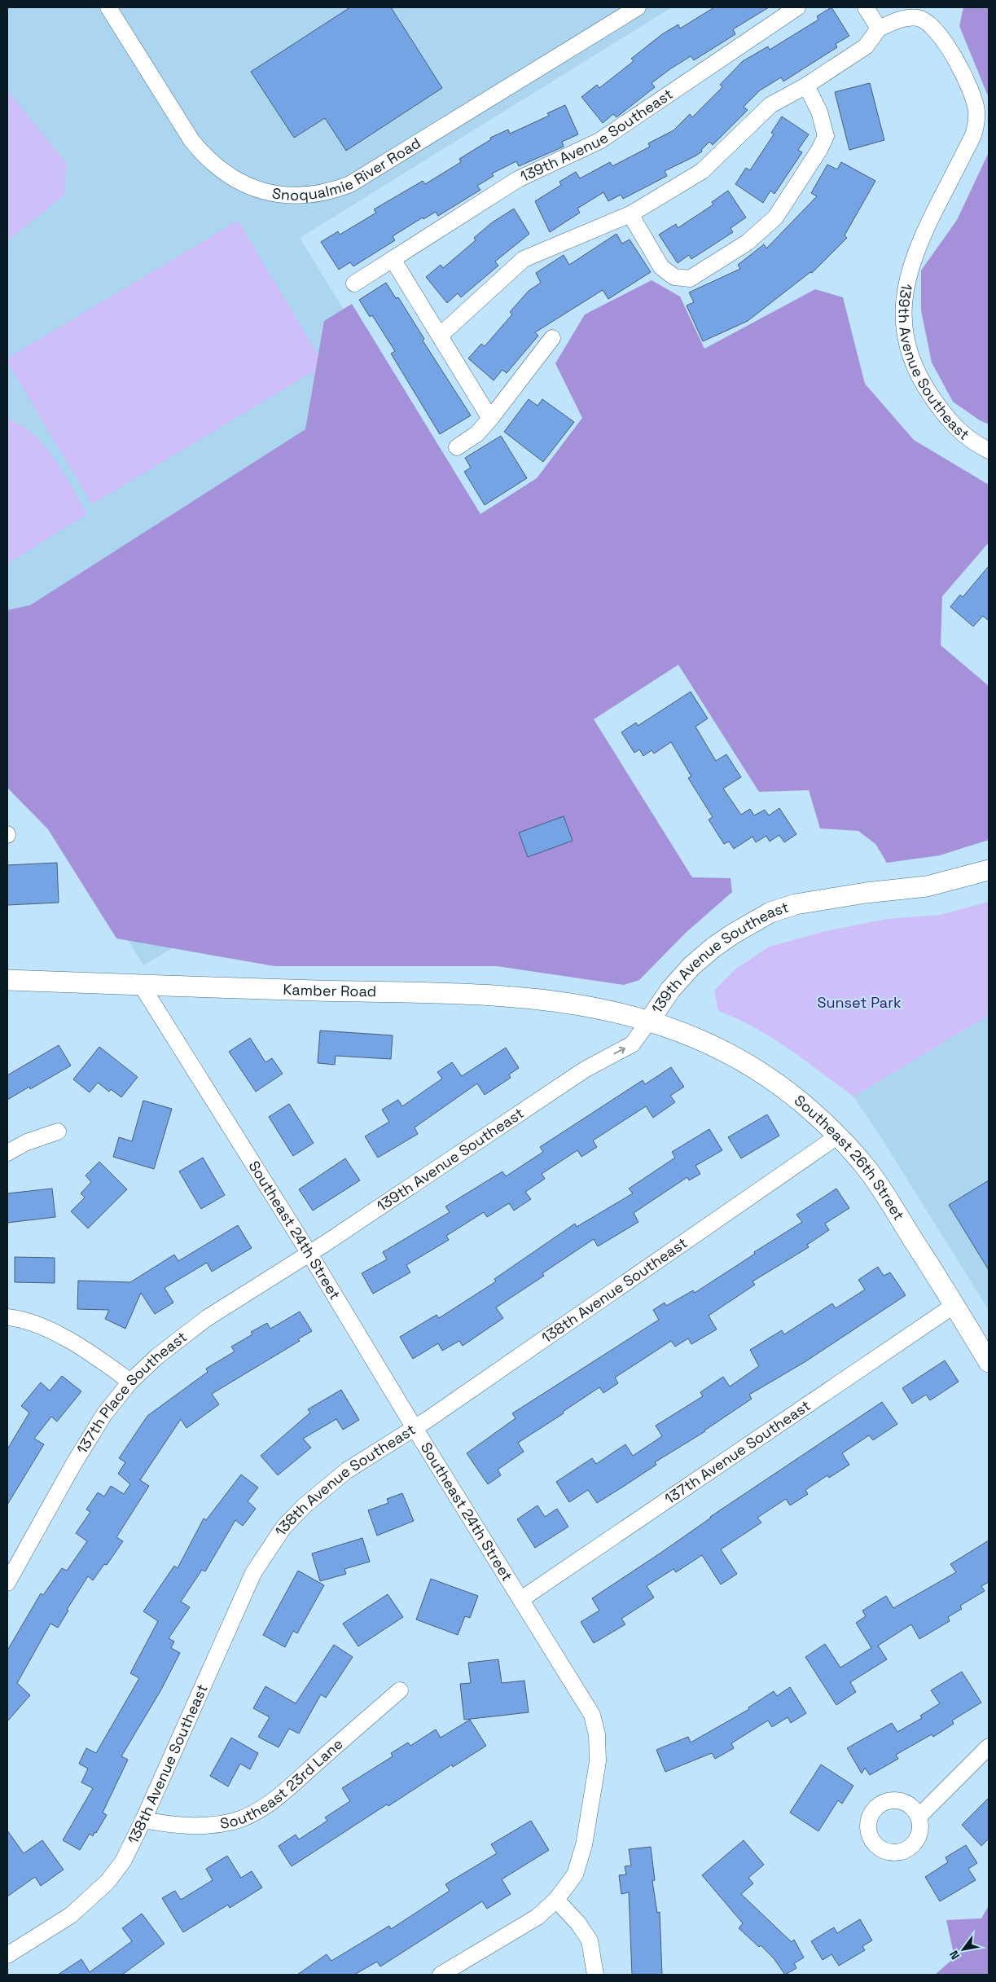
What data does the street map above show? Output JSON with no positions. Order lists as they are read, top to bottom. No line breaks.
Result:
{"streets":{"street":["139th Avenue Southeast","Snoqualmie River Road","Kamber Road","Southeast 26th Street","Southeast 24th Street","138th Avenue Southeast","137th Place Southeast","137th Avenue Southeast","Southeast 23rd Lane"]},"crossings":[["139th Avenue Southeast","Kamber Road"],["139th Avenue Southeast","Southeast 26th Street"],["139th Avenue Southeast","Southeast 24th Street"],["139th Avenue Southeast","137th Place Southeast"],["Kamber Road","Southeast 26th Street"],["Kamber Road","Southeast 24th Street"],["Southeast 26th Street","138th Avenue Southeast"],["Southeast 26th Street","137th Avenue Southeast"],["Southeast 24th Street","138th Avenue Southeast"],["Southeast 24th Street","137th Place Southeast"],["Southeast 24th Street","137th Avenue Southeast"],["138th Avenue Southeast","Southeast 23rd Lane"]],"parks":["Sunset Park"],"north":"bottom left"}
